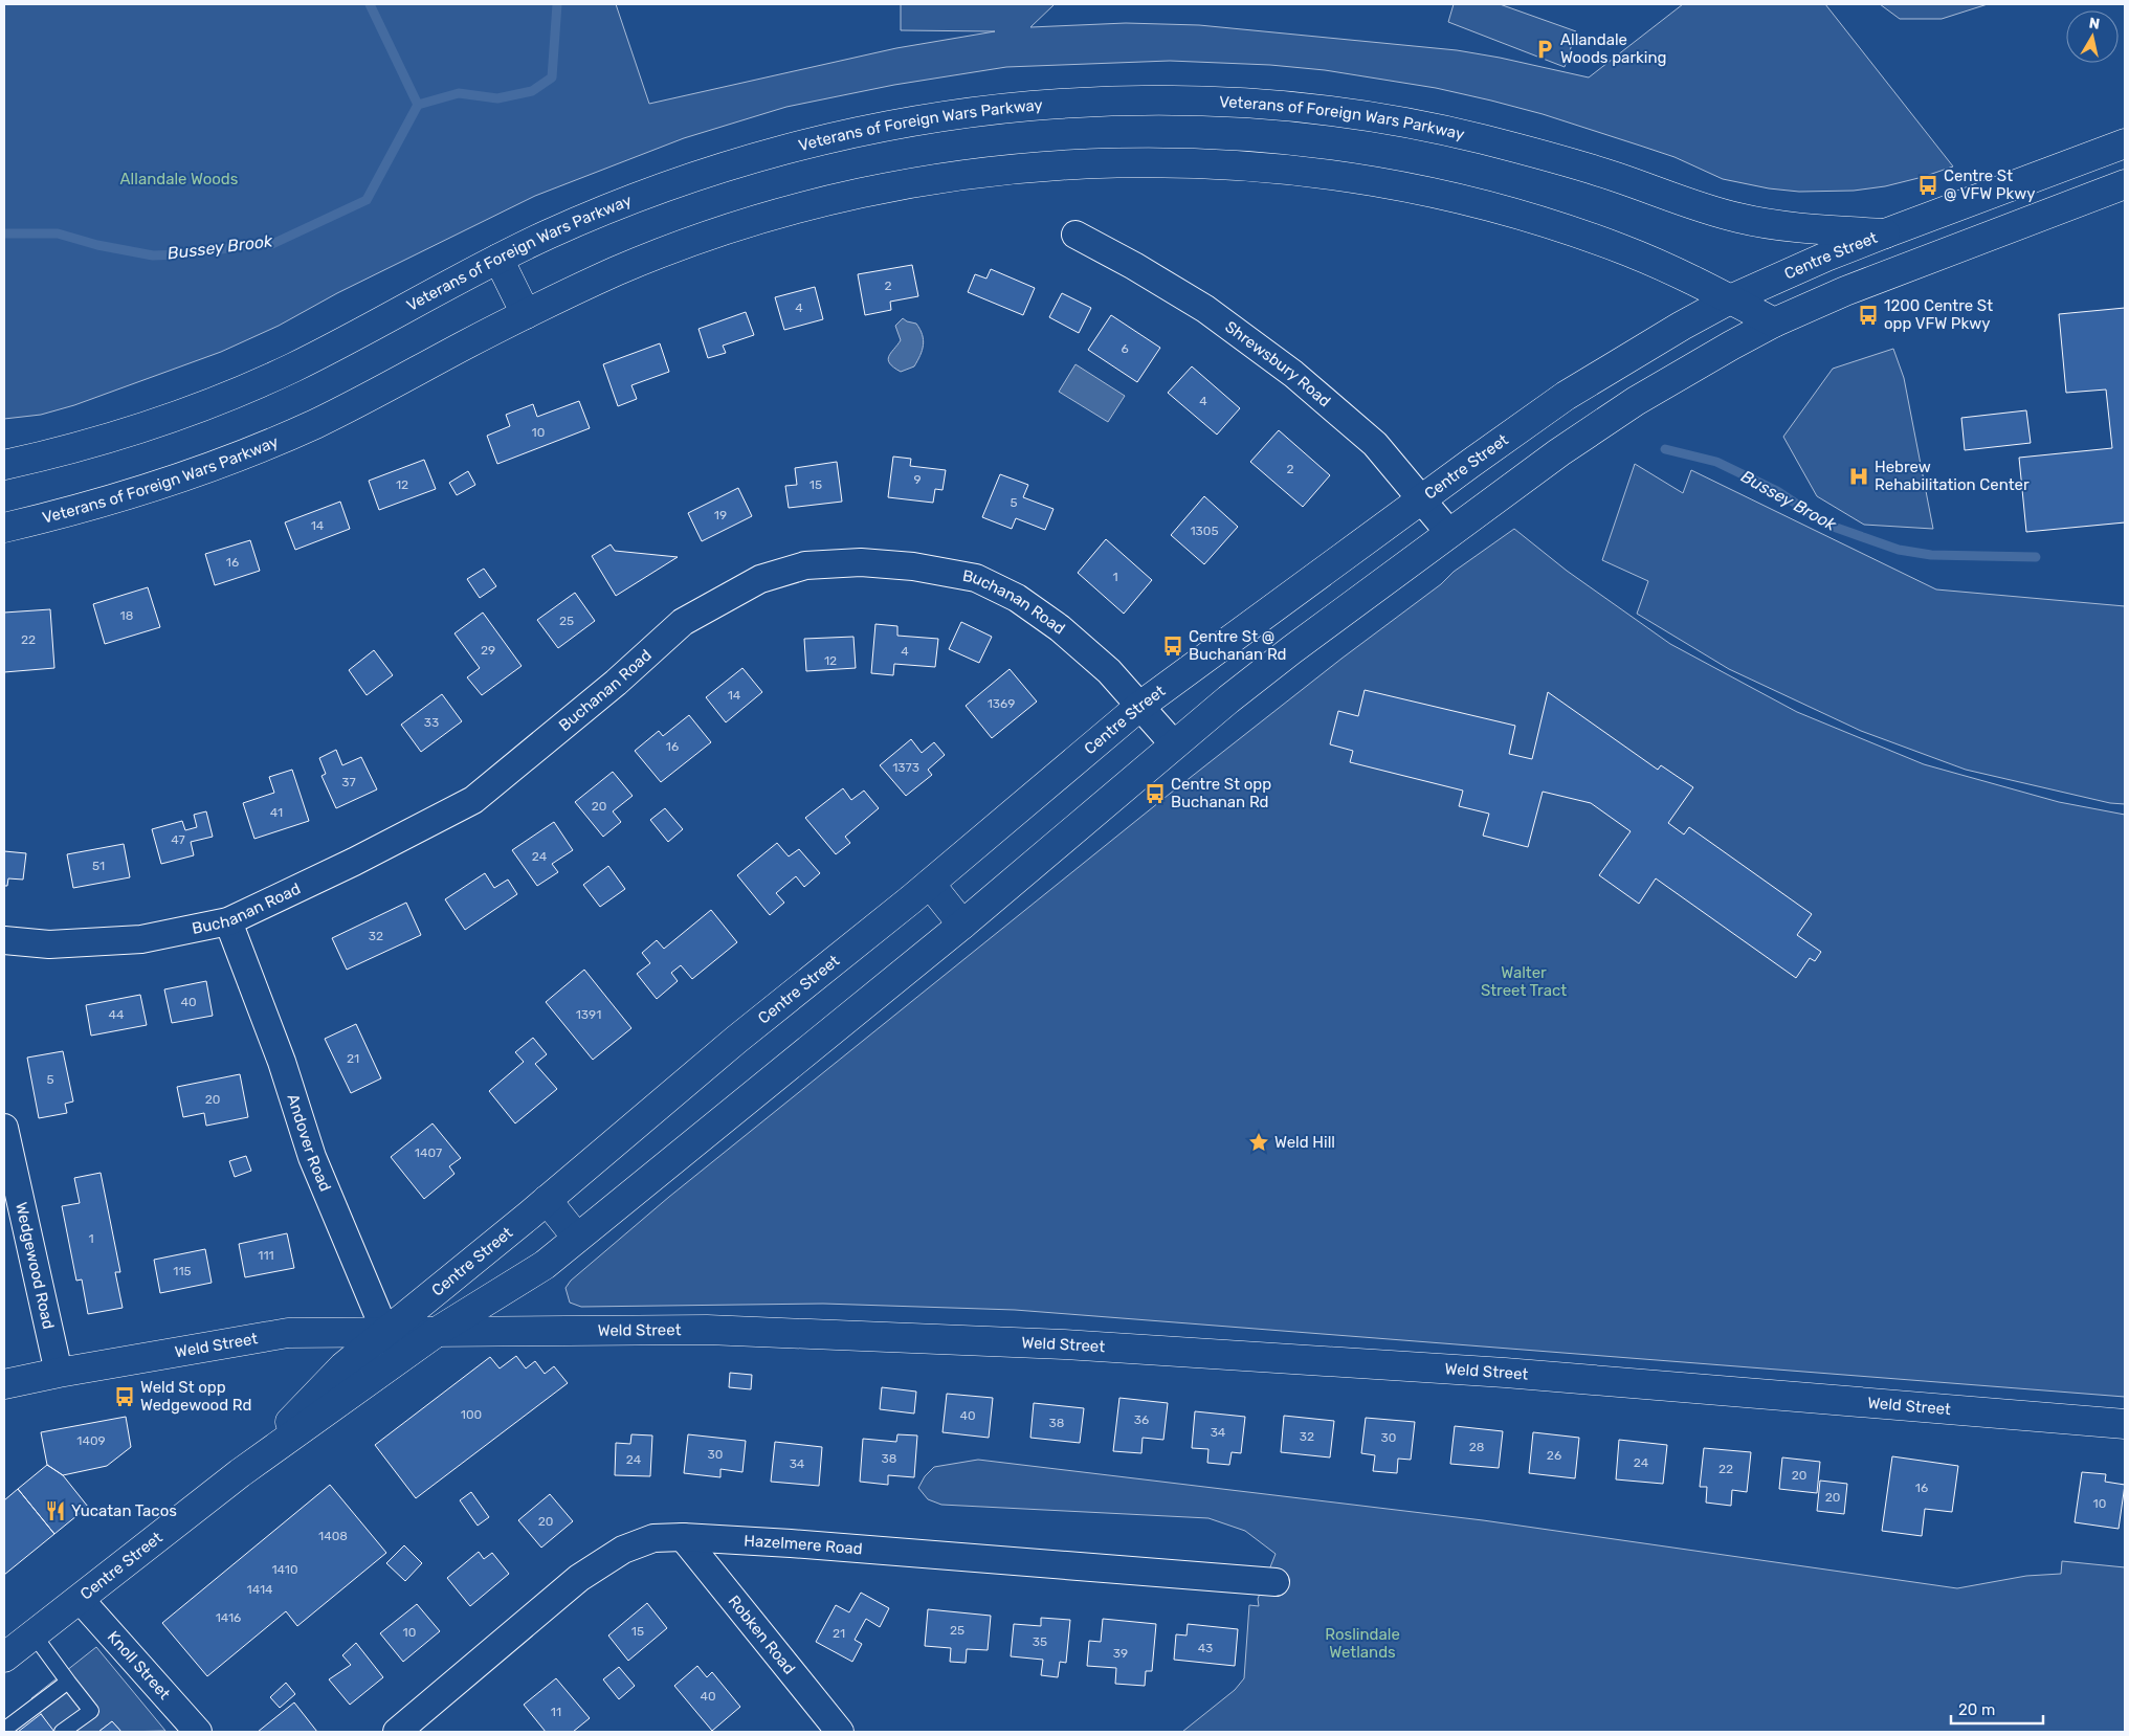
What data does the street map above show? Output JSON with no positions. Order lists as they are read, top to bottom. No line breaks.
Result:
{"streets":{"main road":["Veterans of Foreign Wars Parkway","Centre Street","Weld Street"],"street":["Shrewsbury Road","Buchanan Road","Andover Road","Wedgewood Road","Hazelmere Road","Robken Road","Knoll Street"]},"crossings":[["Veterans of Foreign Wars Parkway","Centre Street"],["Centre Street","Shrewsbury Road"],["Centre Street","Buchanan Road"],["Centre Street","Andover Road"],["Centre Street","Weld Street"],["Centre Street","Knoll Street"],["Buchanan Road","Andover Road"],["Andover Road","Weld Street"],["Wedgewood Road","Weld Street"],["Hazelmere Road","Robken Road"]],"water":["Bussey Brook"],"parks":["Allandale Woods","Walter Street Tract","Roslindale Wetlands"],"places":{"parking":["Allandale Woods parking"],"bus stop":["Centre St @ VFW Pkwy","1200 Centre St opp VFW Pkwy","Centre St @ Buchanan Rd","Centre St opp Buchanan Rd","Weld St opp Wedgewood Rd"],"hospital":["Hebrew Rehabilitation Center"],"place":["Weld Hill"],"restaurant":["Yucatan Tacos"]},"house_numbers":["2","4","6","4","10","2","9","12","15","5","19","14","1305","16","1","18","25","22","29","4","12","14","1369","33","16","1373","37","20","41","47","24","51","32","40","44","1391","21","5","20","1407","1","111","115","100","40","36","38","34","32","30","1409","28","30","26","38","24","24","34","22","20","16","20","10","20","1408","1410","1414","1416","25","15","10","21","35","43","39","40","11"],"scale_bar":"20 m","north":"top"}
